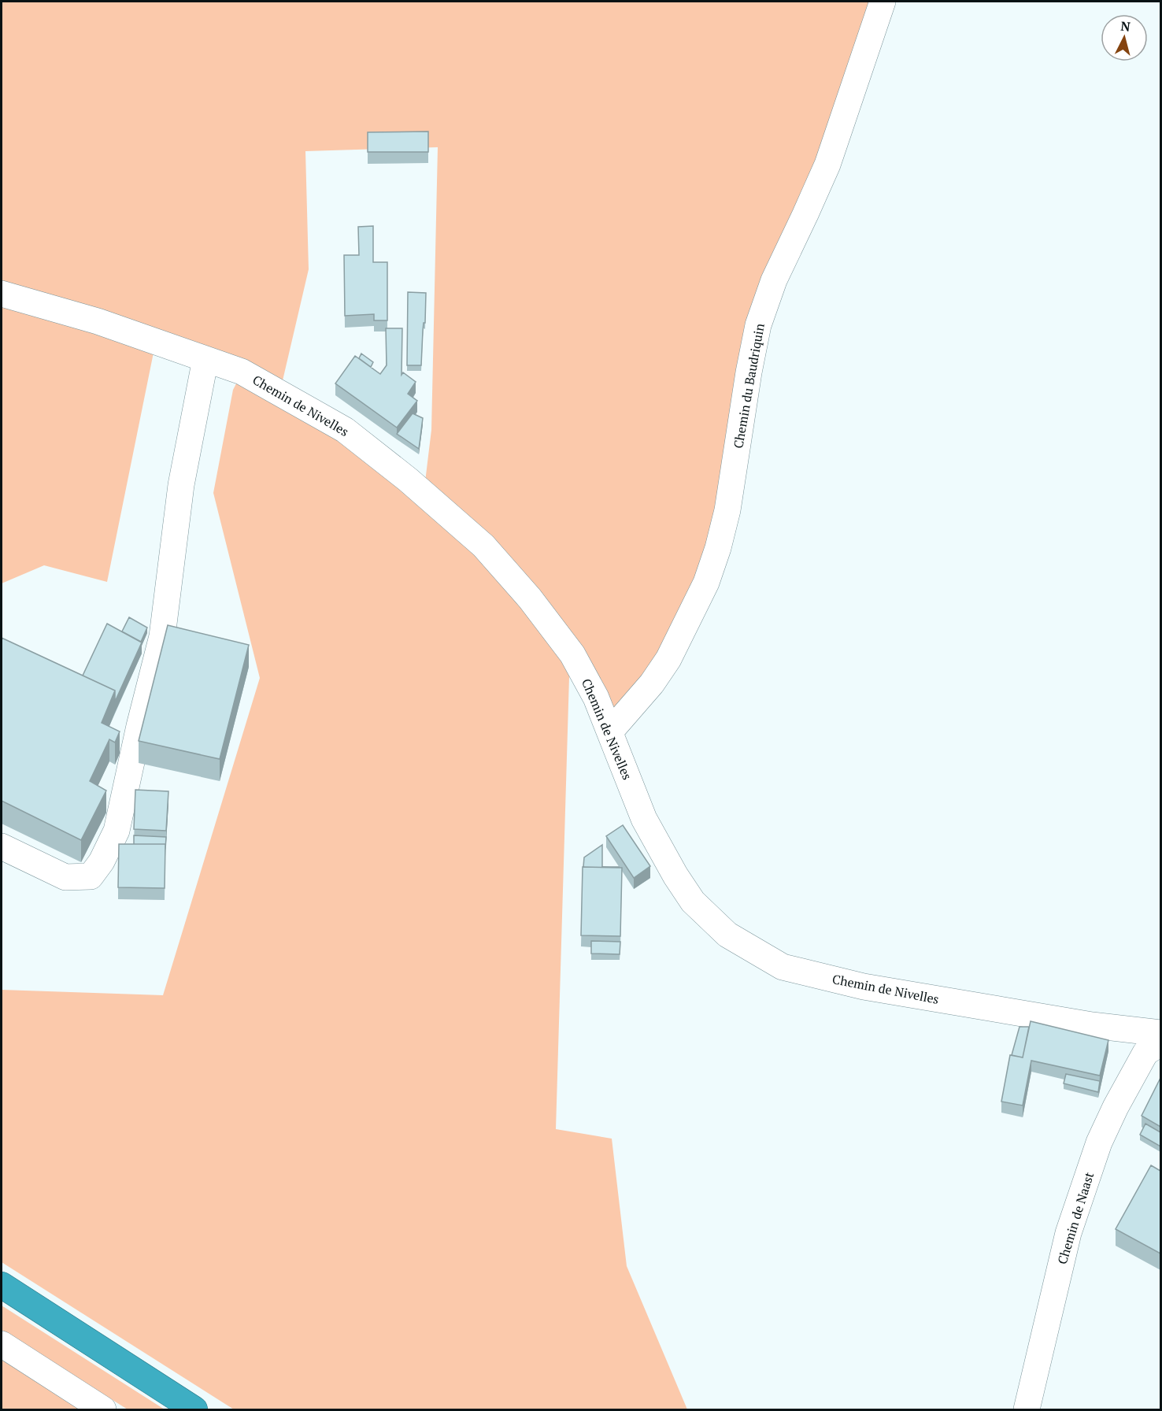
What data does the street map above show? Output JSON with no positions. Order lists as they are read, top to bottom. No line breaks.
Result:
{"streets":{"street":["Chemin du Baudriquin","Chemin de Nivelles","Chemin de Naast"]},"crossings":[["Chemin du Baudriquin","Chemin de Nivelles"]],"north":"top"}
